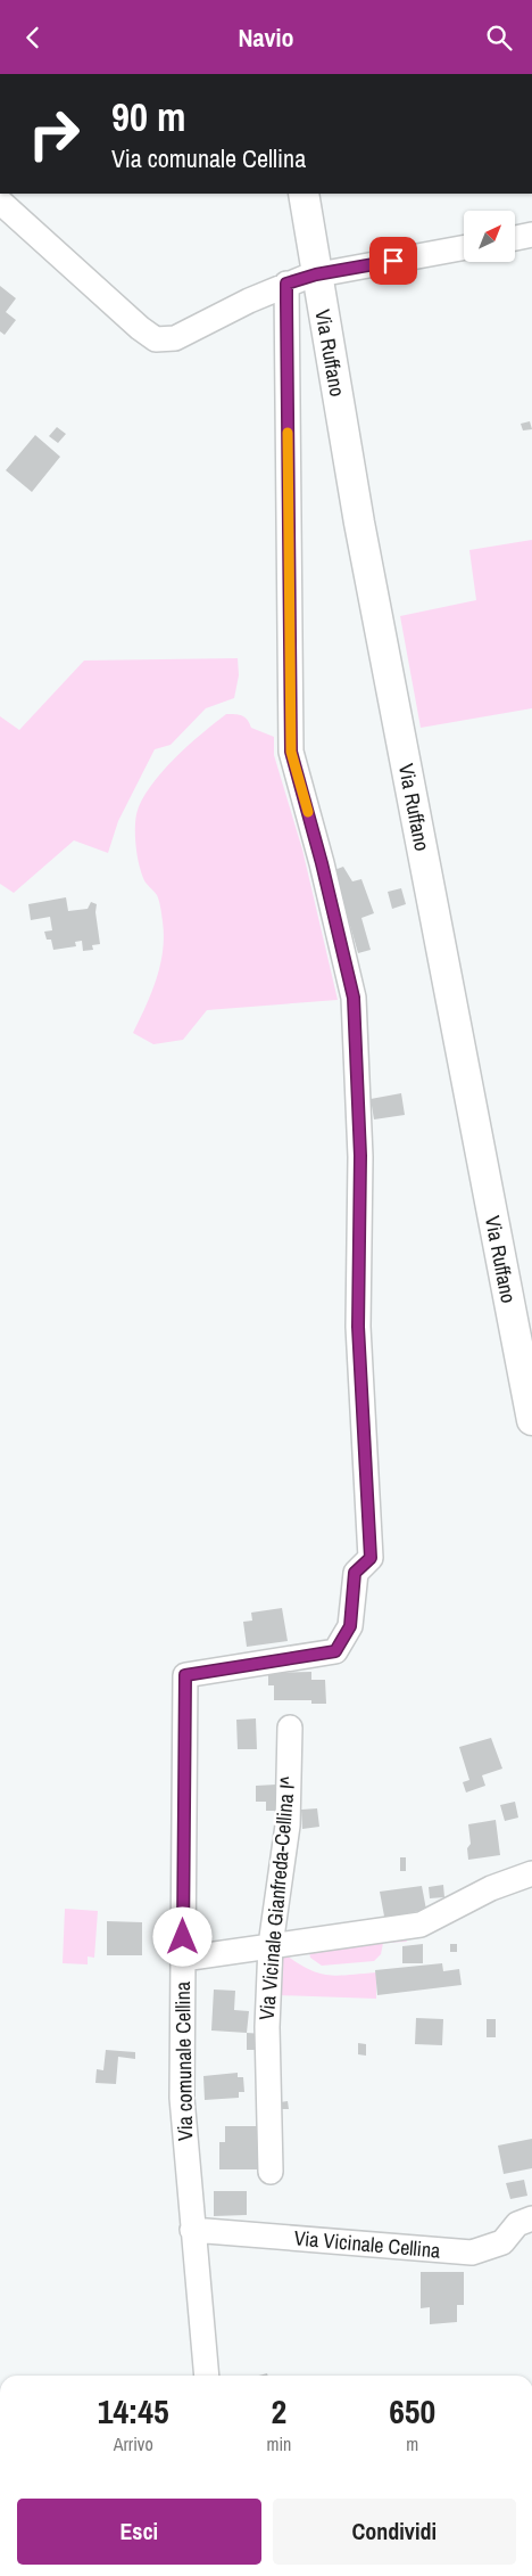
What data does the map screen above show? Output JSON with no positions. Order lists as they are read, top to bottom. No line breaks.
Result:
{"streets":{"street":["Via Ruffano","Via Vicinale Gianfreda-Cellina I^","Via comunale Cellina","Via Vicinale Cellina"]},"crossings":[["Via comunale Cellina","Via Vicinale Cellina"]],"north":"top right","page":{"header":"Navio","turn":["90 m","Via comunale Cellina"],"eta":["14:45","Arrivo","2","min","650","m"],"buttons":["Esci","Condividi"]}}
